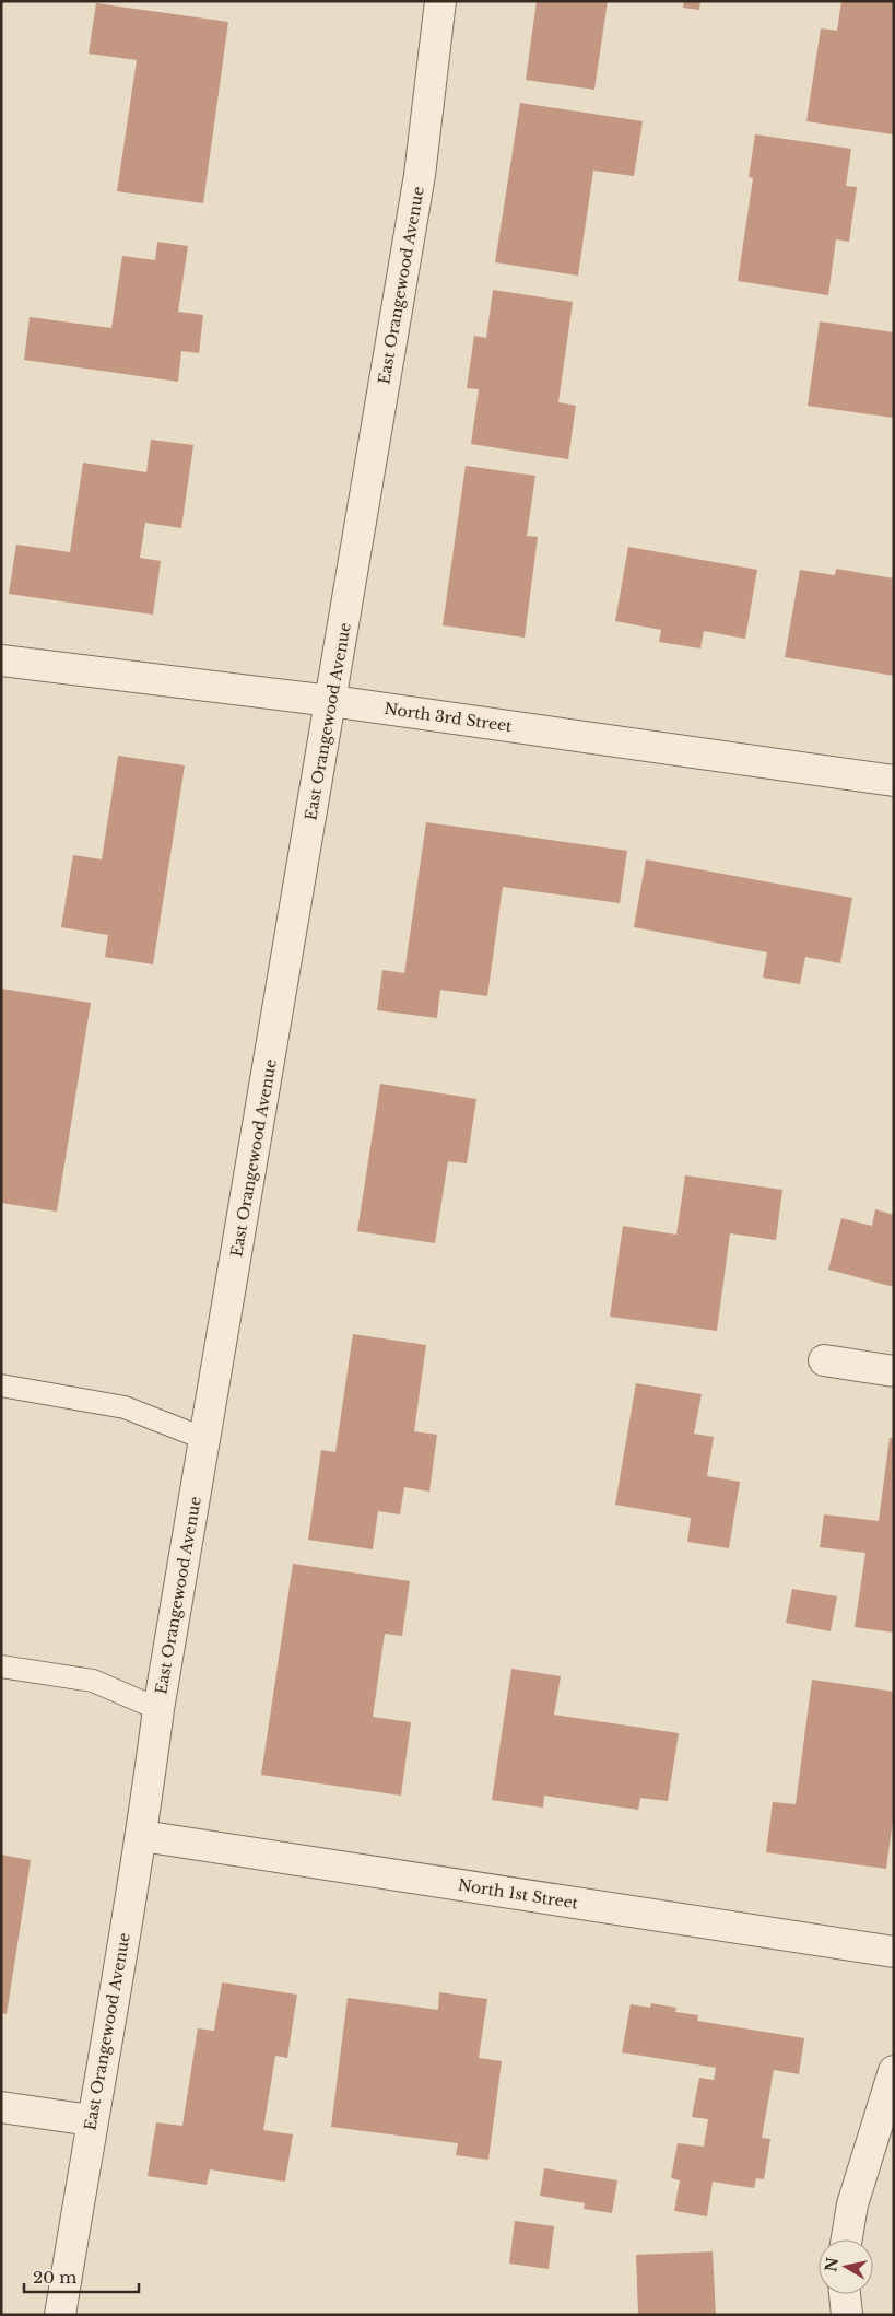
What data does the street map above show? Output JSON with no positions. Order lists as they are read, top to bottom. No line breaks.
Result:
{"streets":{"street":["East Orangewood Avenue","North 3rd Street","North 1st Street"]},"crossings":[["East Orangewood Avenue","North 3rd Street"],["East Orangewood Avenue","North 1st Street"]],"scale_bar":"20 m","north":"left"}
